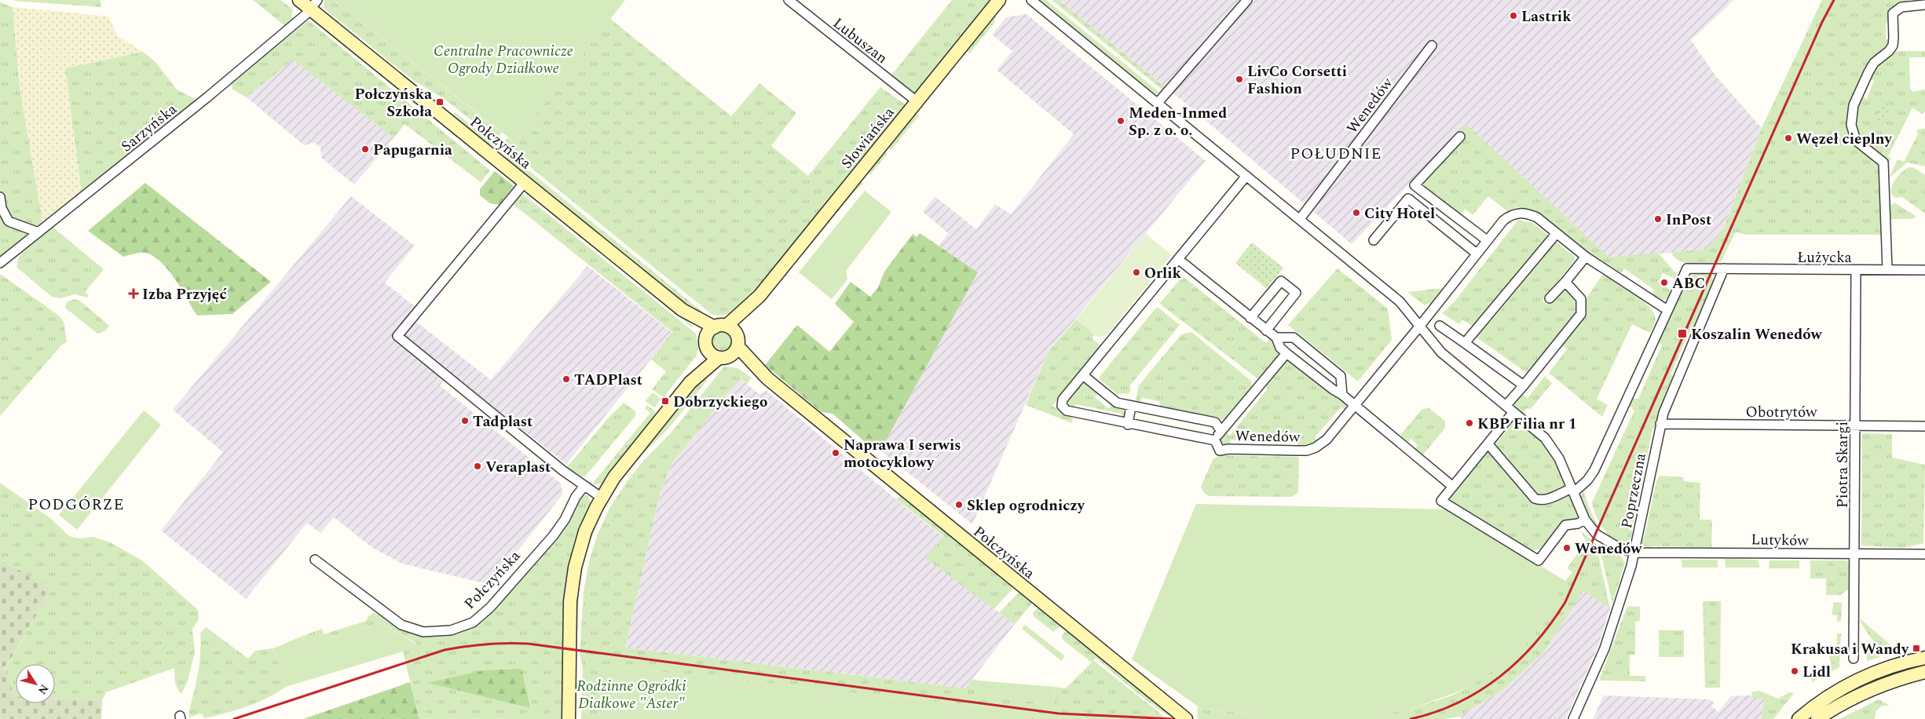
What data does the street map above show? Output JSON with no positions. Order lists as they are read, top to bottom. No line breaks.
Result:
{"streets":{"main road":["Słowiańska","Połczyńska"],"street":["Lubuszan","Wenedów","Sarzyńska","Łużycka","Obotrytów","Piotra Skargi","Poprzeczna","Lutyków"]},"crossings":[["Lubuszan","Słowiańska"],["Wenedów","Łużycka"],["Sarzyńska","Połczyńska"],["Słowiańska","Połczyńska"],["Łużycka","Piotra Skargi"],["Łużycka","Poprzeczna"],["Obotrytów","Piotra Skargi"],["Obotrytów","Poprzeczna"],["Piotra Skargi","Lutyków"],["Poprzeczna","Lutyków"]],"districts":["POŁUDNIE","PODGÓRZE"],"parks":["Centralne Pracownicze Ogrody Działkowe","Rodzinne Ogródki Diałkowe \"Aster\""],"places":{"other":["Lastrik","LivCo Corsetti Fashion","Meden-Inmed Sp. z o. o.","Węzeł cieplny","Papugarnia","City Hotel","InPost","Orlik","ABC","TADPlast","Tadplast","KBP Filia nr 1","Naprawa I serwis motocyklowy","Veraplast","Sklep ogrodniczy","Wenedów","Lidl"],"transit":["Połczyńska Szkoła","Koszalin Wenedów","Dobrzyckiego","Krakusa i Wandy"],"health":["Izba Przyjęć"]},"north":"bottom right"}
